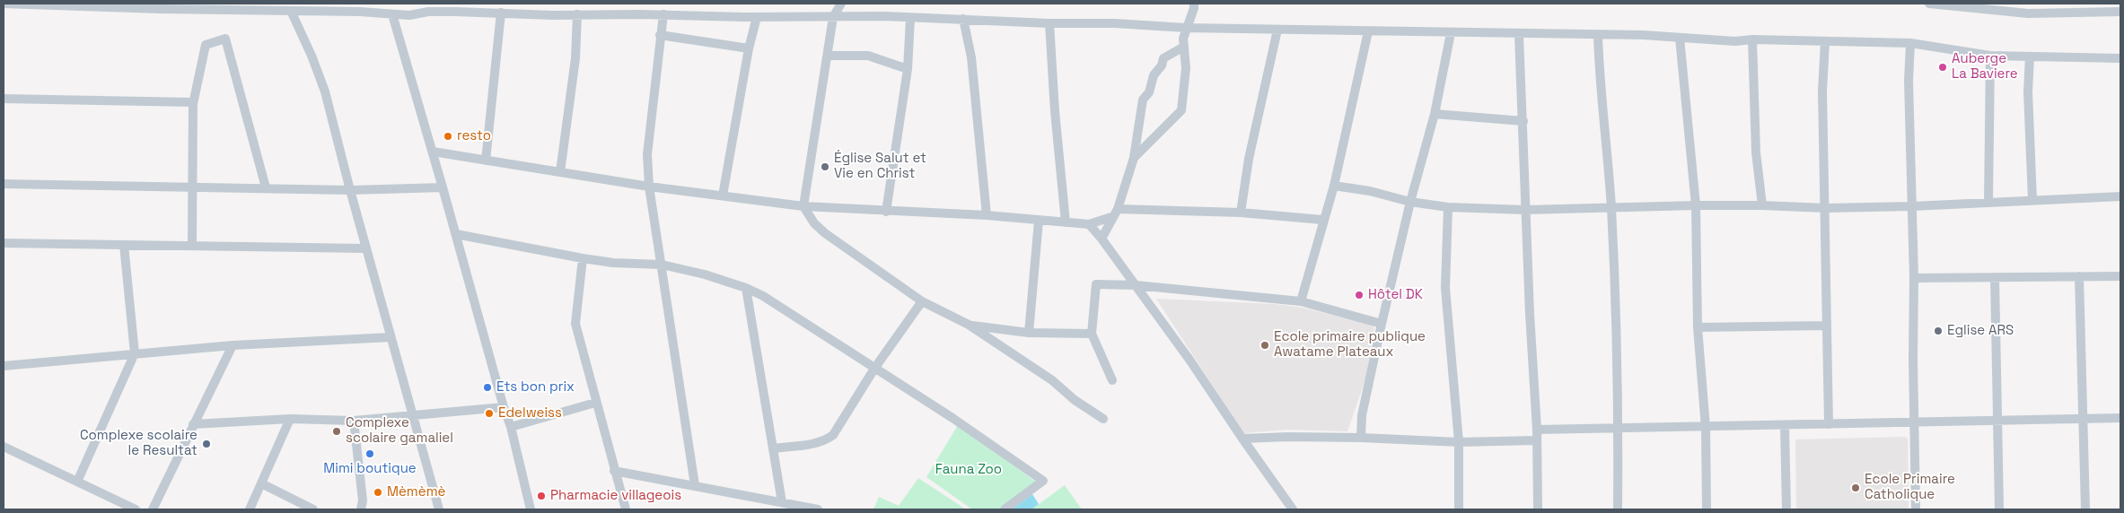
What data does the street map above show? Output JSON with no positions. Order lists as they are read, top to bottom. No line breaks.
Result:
{"parks":["Fauna Zoo"],"places":["Auberge La Baviere","resto","Église Salut et Vie en Christ","Hôtel DK","Eglise ARS","Ecole primaire publique Awatame Plateaux","Ets bon prix","Edelweiss","Complexe scolaire gamaliel","Complexe scolaire le Resultat","Mimi boutique","Ecole Primaire Catholique","Mèmèmè","Pharmacie villageois"]}
